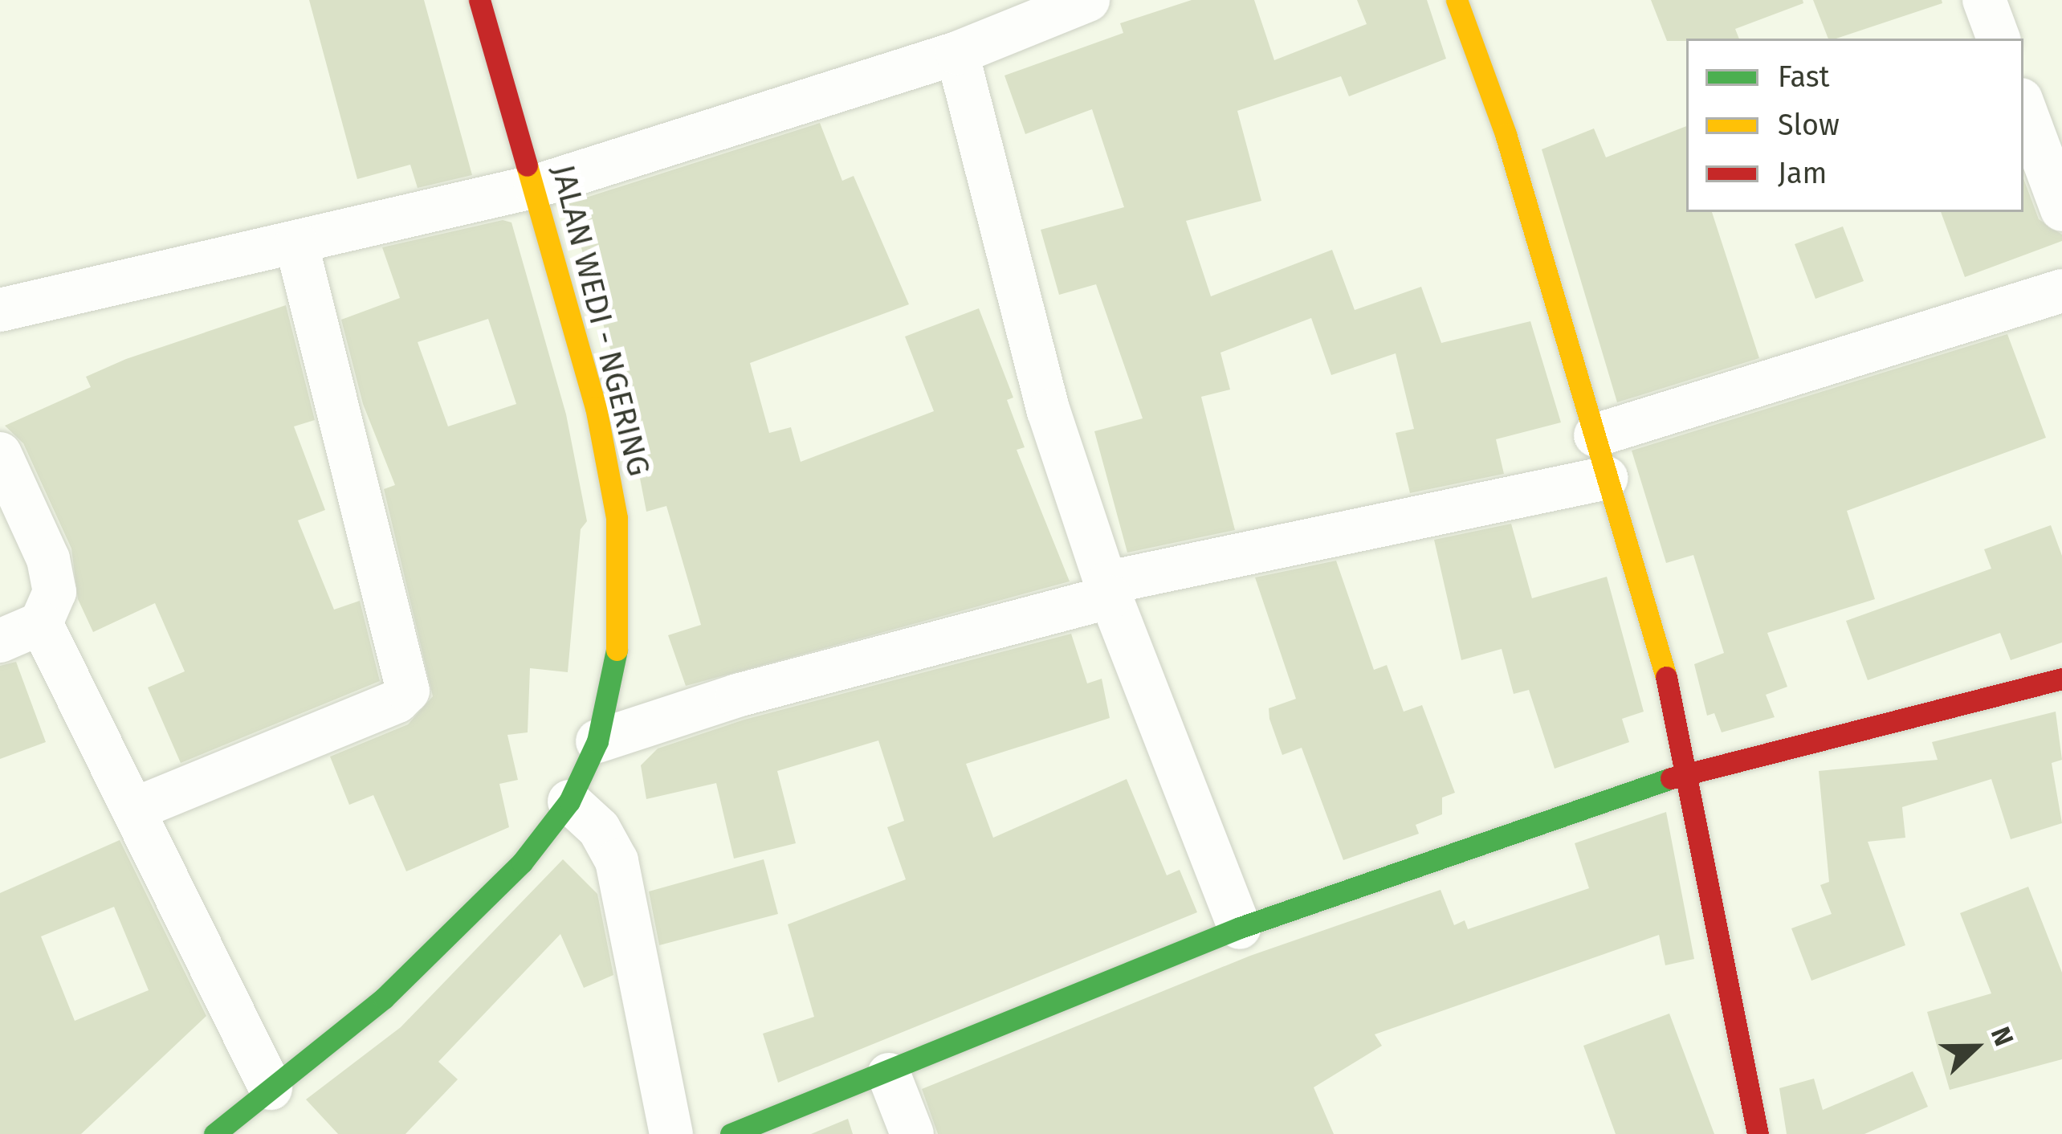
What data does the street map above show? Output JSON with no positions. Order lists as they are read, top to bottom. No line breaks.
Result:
{"streets":{"street":["JALAN WEDI - NGERING"]},"legend":["Fast","Slow","Jam"],"north":"right"}
